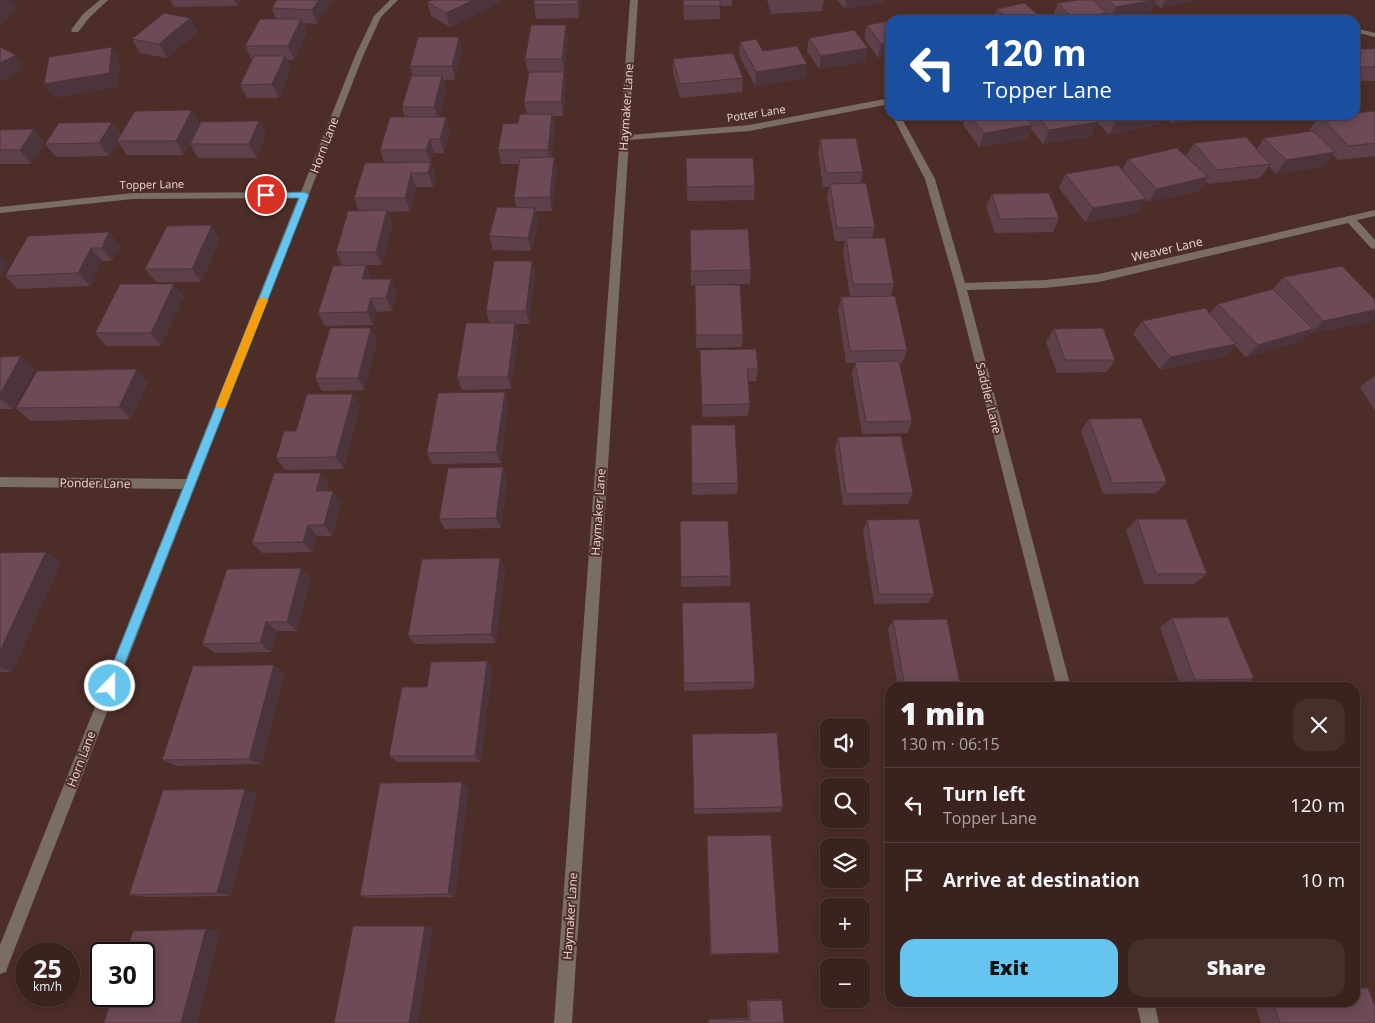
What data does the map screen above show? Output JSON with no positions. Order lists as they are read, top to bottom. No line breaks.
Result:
{"streets":{"street":["Haymaker Lane","Potter Lane","Horn Lane","Topper Lane","Weaver Lane","Saddler Lane","Ponder Lane"]},"crossings":[["Haymaker Lane","Potter Lane"],["Horn Lane","Topper Lane"],["Horn Lane","Ponder Lane"],["Weaver Lane","Saddler Lane"]],"page":{"turn":["120 m","Topper Lane"],"heading":["1 min","130 m · 06:15"],"map_buttons":["+","−"],"list":[{"name":"Turn left","note":"Topper Lane","value":"120 m"},{"name":"Arrive at destination","value":"10 m"}],"buttons":["Exit","Share"],"speed":"25 km/h","limit":"30"}}
